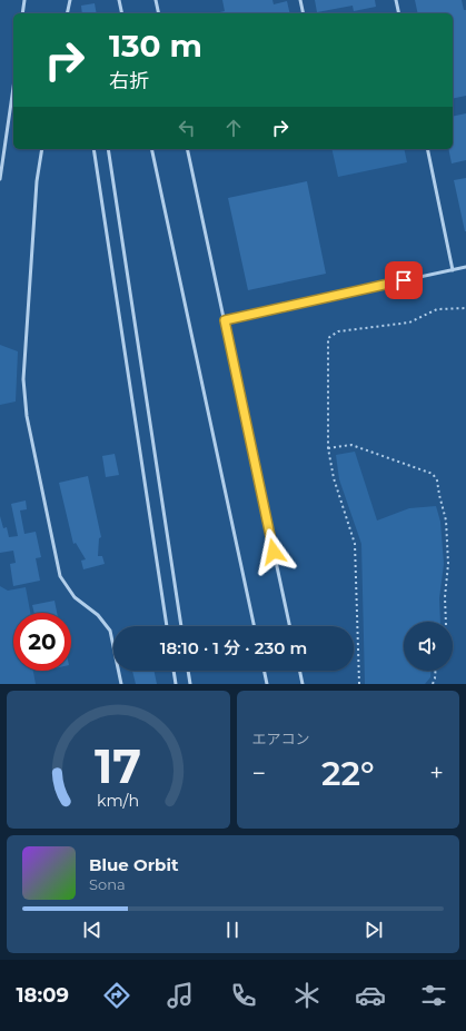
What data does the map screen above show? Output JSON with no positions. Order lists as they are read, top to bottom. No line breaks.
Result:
{"page":{"turn":["130 m","右折"],"limit":"20","trip":"18:10 · 1 分 · 230 m","tile":"エアコン","heat":["−","22°","+"],"song":["Blue Orbit","Sona"],"tabs":"18:09","gauge":["17","km/h"]}}
